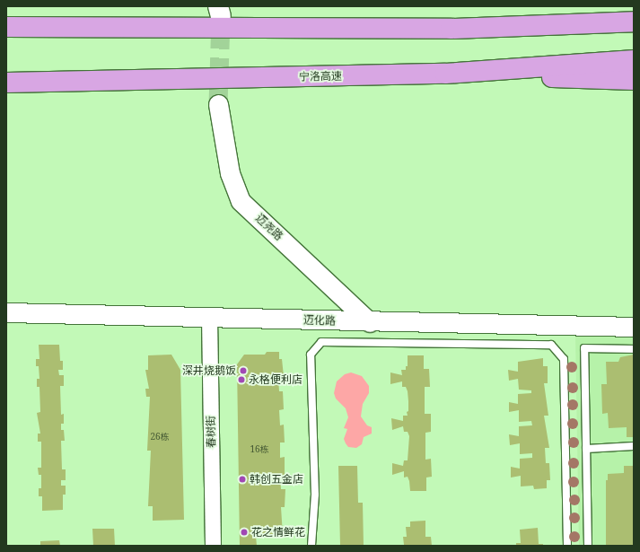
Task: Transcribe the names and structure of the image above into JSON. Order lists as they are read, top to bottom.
{
  "streets": {
    "highway": ["宁洛高速"],
    "street": ["迈尧路", "迈化路", "春树街"]
  },
  "crossings": [
    ["迈尧路", "迈化路"],
    ["迈化路", "春树街"]
  ],
  "places": [
    "深井烧鹅饭",
    "永格便利店",
    "韩创五金店",
    "花之情鲜花"
  ],
  "house_numbers": ["26栋", "16栋"]
}
